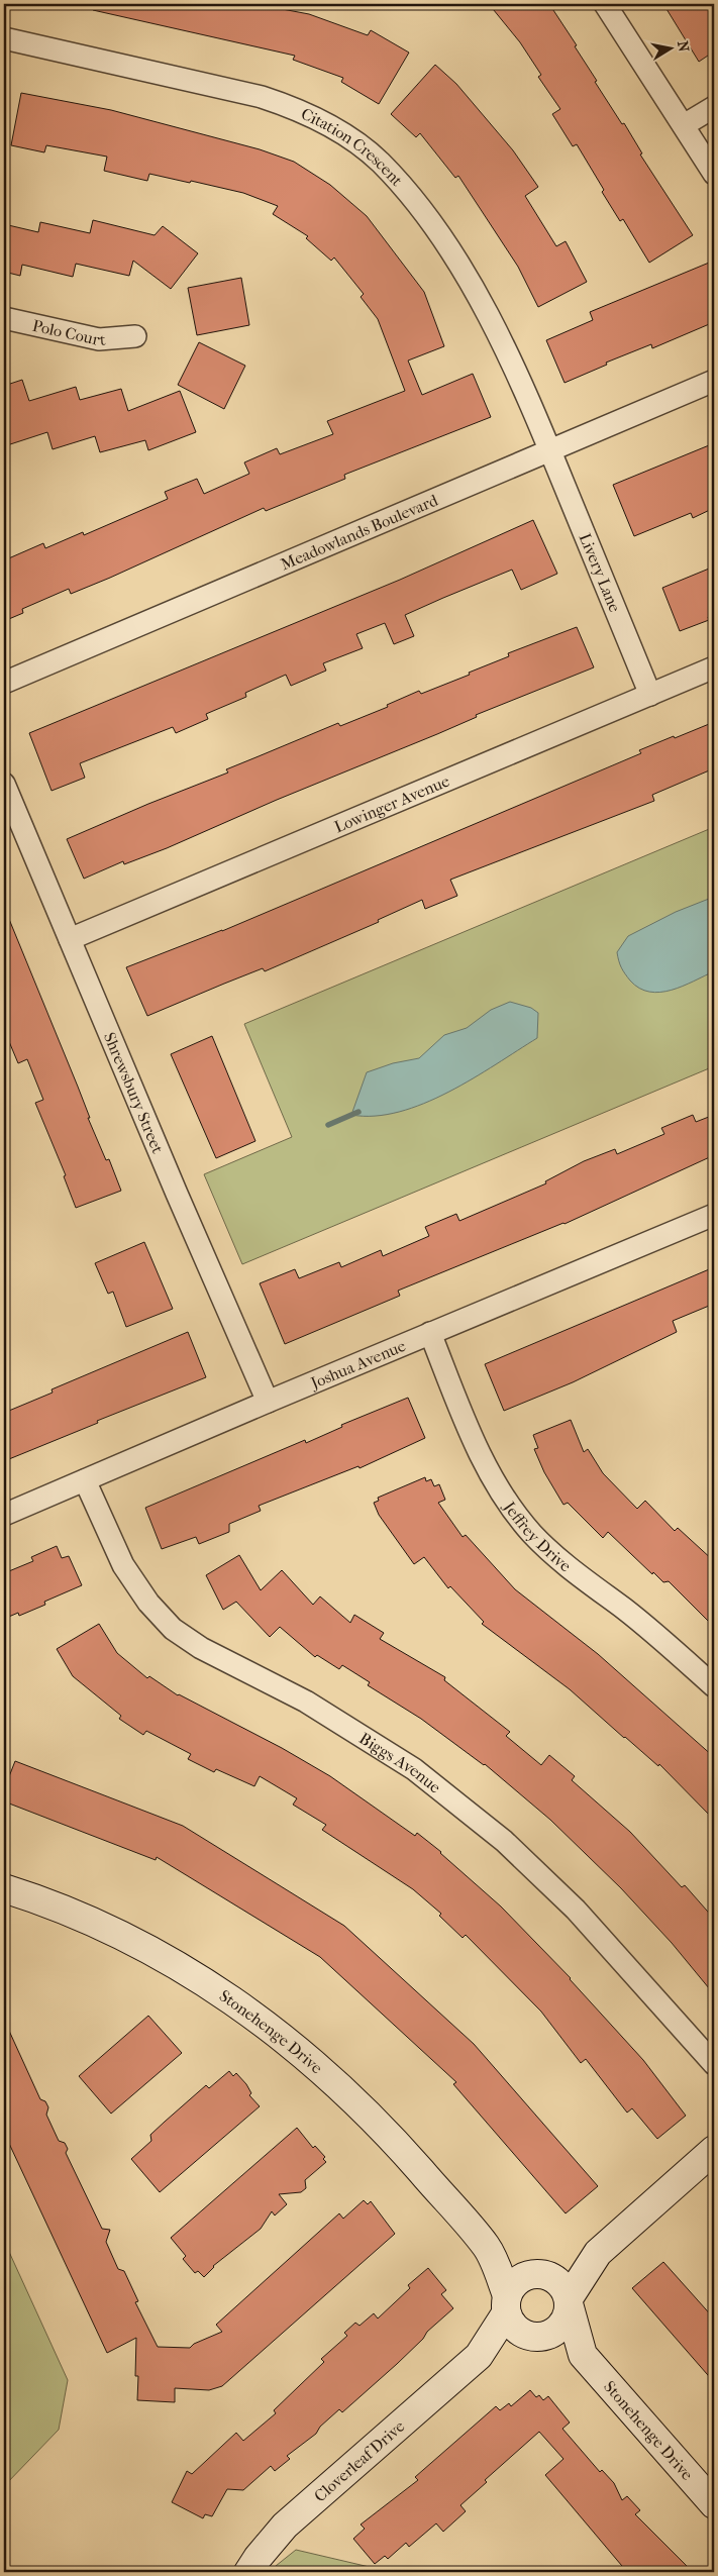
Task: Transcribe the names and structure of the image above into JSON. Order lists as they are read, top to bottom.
{
  "streets": {
    "street": [
      "Citation Crescent",
      "Polo Court",
      "Meadowlands Boulevard",
      "Livery Lane",
      "Lowinger Avenue",
      "Shrewsbury Street",
      "Joshua Avenue",
      "Jeffrey Drive",
      "Biggs Avenue",
      "Stonehenge Drive",
      "Cloverleaf Drive"
    ]
  },
  "crossings": [
    ["Citation Crescent", "Meadowlands Boulevard"],
    ["Citation Crescent", "Livery Lane"],
    ["Meadowlands Boulevard", "Livery Lane"],
    ["Livery Lane", "Lowinger Avenue"],
    ["Lowinger Avenue", "Shrewsbury Street"],
    ["Shrewsbury Street", "Joshua Avenue"],
    ["Joshua Avenue", "Jeffrey Drive"],
    ["Joshua Avenue", "Biggs Avenue"],
    ["Stonehenge Drive", "Cloverleaf Drive"]
  ],
  "north": "right"
}
